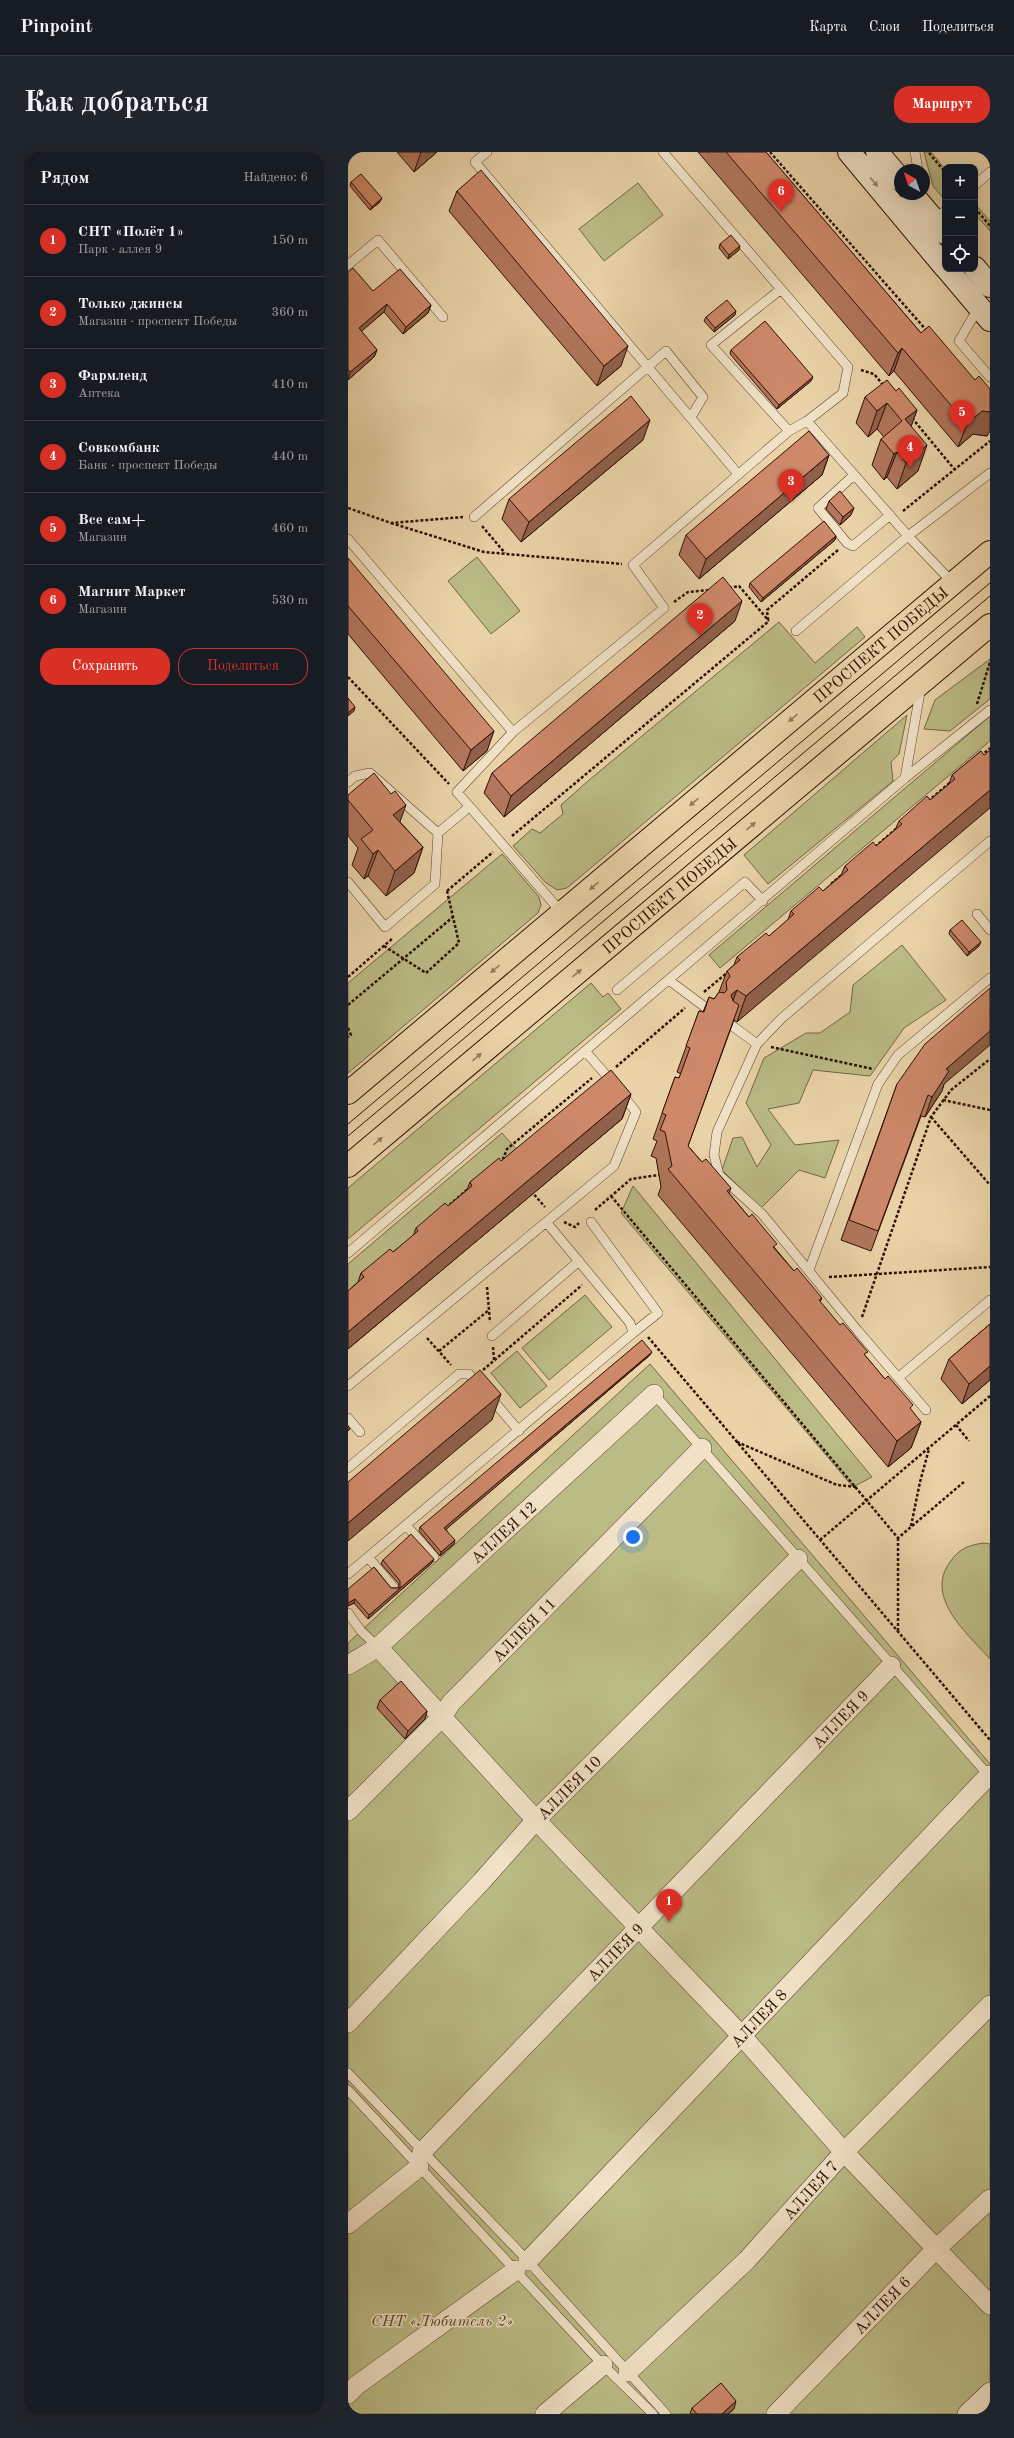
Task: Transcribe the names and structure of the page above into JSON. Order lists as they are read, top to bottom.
{
  "streets": {
    "main road": ["ПРОСПЕКТ ПОБЕДЫ"],
    "street": [
      "АЛЛЕЯ 12",
      "АЛЛЕЯ 11",
      "АЛЛЕЯ 9",
      "АЛЛЕЯ 10",
      "АЛЛЕЯ 8",
      "АЛЛЕЯ 7",
      "АЛЛЕЯ 6"
    ]
  },
  "parks": ["СНТ «Любитель 2»"],
  "north": "top left",
  "page": {
    "header": "Pinpoint",
    "nav": ["Карта", "Слои", "Поделиться"],
    "buttons": [
      "Маршрут",
      ["Сохранить", "Поделиться"]
    ],
    "title": "Как добраться",
    "heading": ["Рядом", "Найдено: 6"],
    "map_buttons": ["+", "−"],
    "pins": [
      "6",
      "5",
      "4",
      "3",
      "2",
      "1"
    ],
    "list": [
      {
        "mark": "1",
        "name": "СНТ «Полёт 1»",
        "note": "Парк · аллея 9",
        "value": "150 m"
      },
      {
        "mark": "2",
        "name": "Только джинсы",
        "note": "Магазин · проспект Победы",
        "value": "360 m"
      },
      {
        "mark": "3",
        "name": "Фармленд",
        "note": "Аптека",
        "value": "410 m"
      },
      {
        "mark": "4",
        "name": "Совкомбанк",
        "note": "Банк · проспект Победы",
        "value": "440 m"
      },
      {
        "mark": "5",
        "name": "Все сам+",
        "note": "Магазин",
        "value": "460 m"
      },
      {
        "mark": "6",
        "name": "Магнит Маркет",
        "note": "Магазин",
        "value": "530 m"
      }
    ]
  }
}
